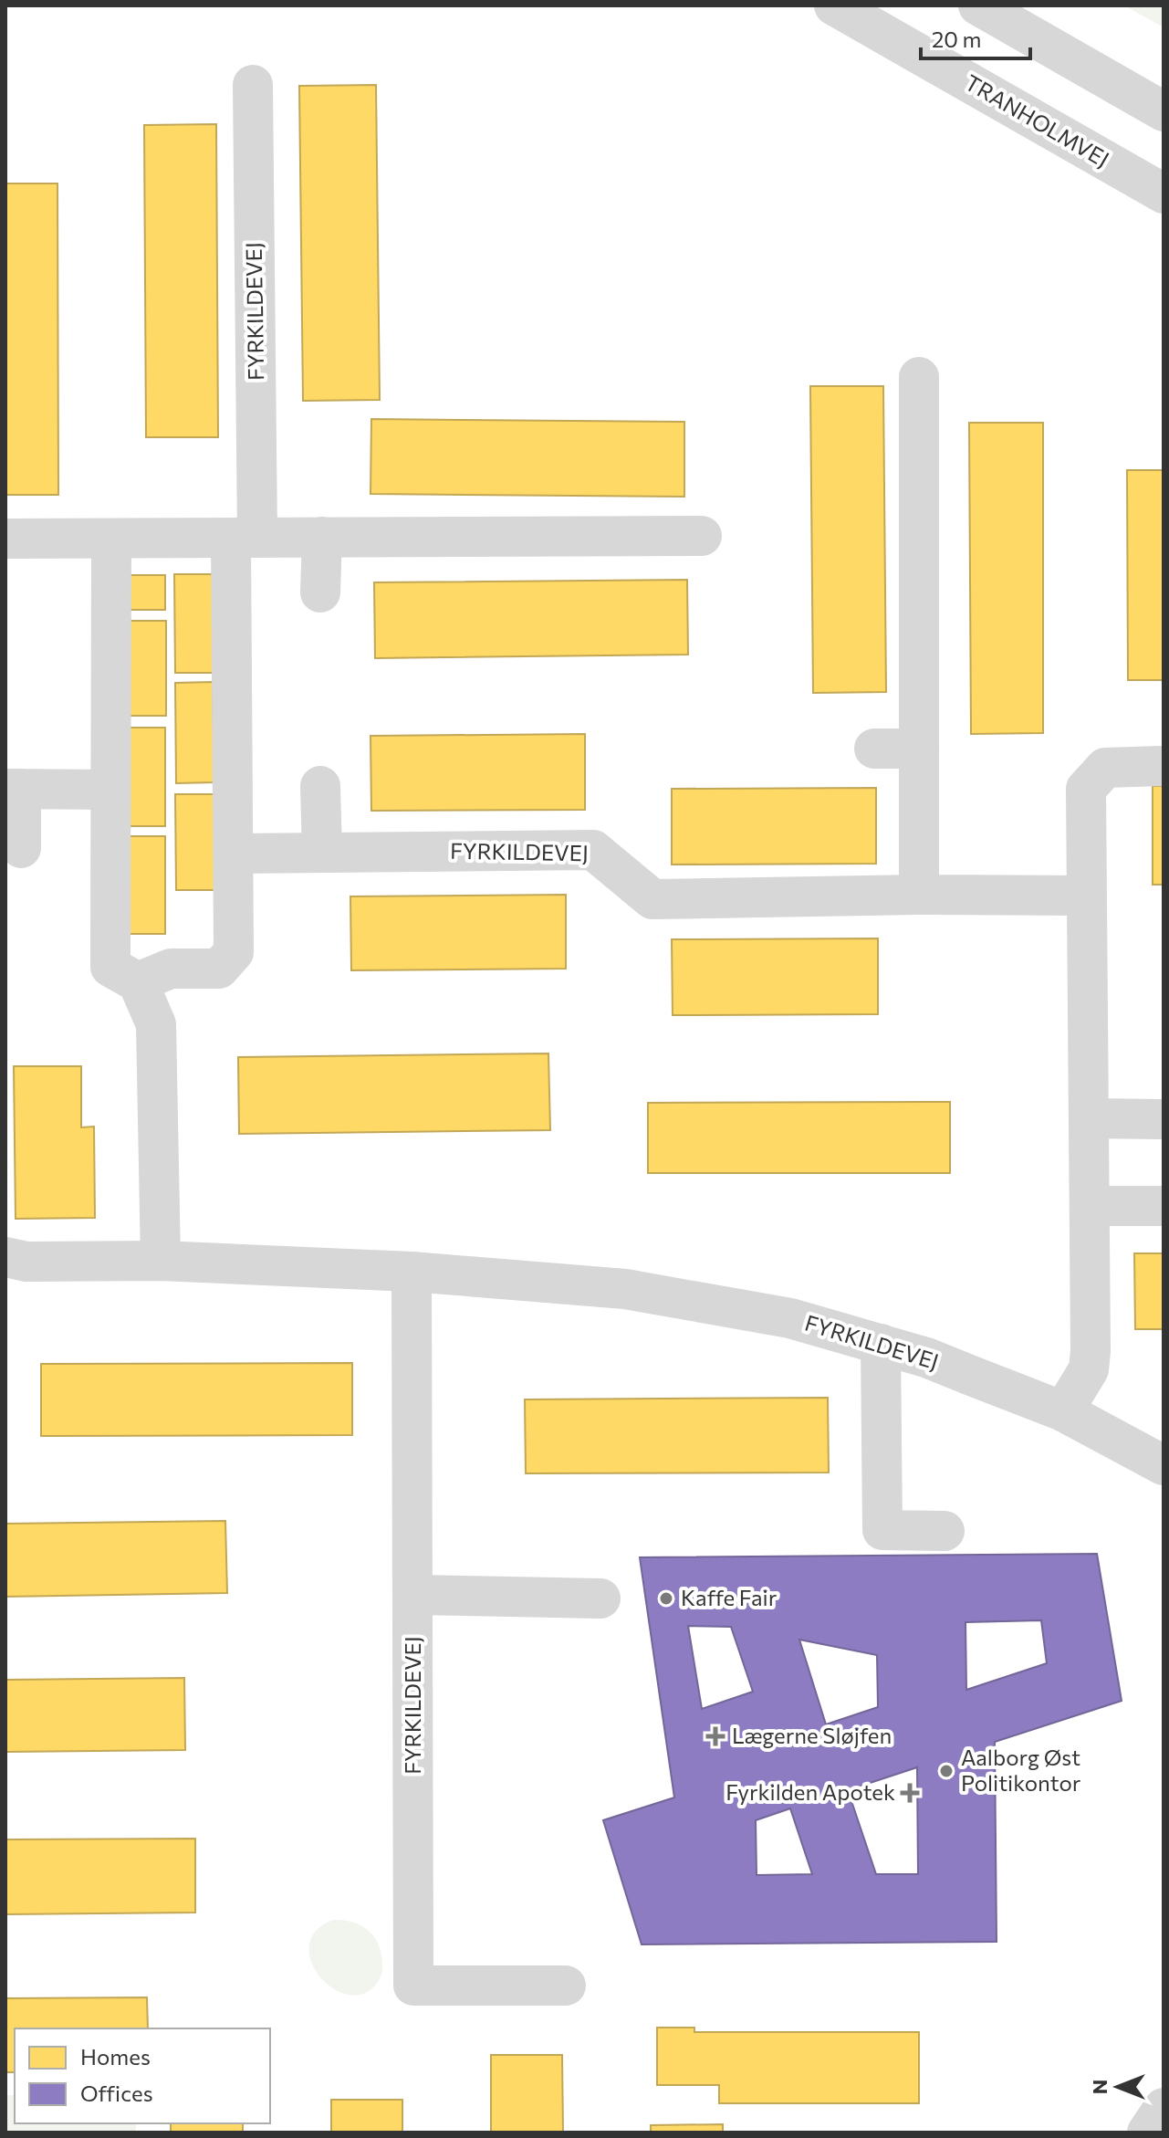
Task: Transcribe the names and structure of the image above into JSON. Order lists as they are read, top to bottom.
{
  "streets": {
    "street": ["TRANHOLMVEJ", "FYRKILDEVEJ"]
  },
  "places": {
    "other": ["Kaffe Fair", "Aalborg Øst Politikontor"],
    "health": ["Lægerne Sløjfen", "Fyrkilden Apotek"]
  },
  "legend": ["Homes", "Offices"],
  "scale_bar": "20 m",
  "north": "left"
}
